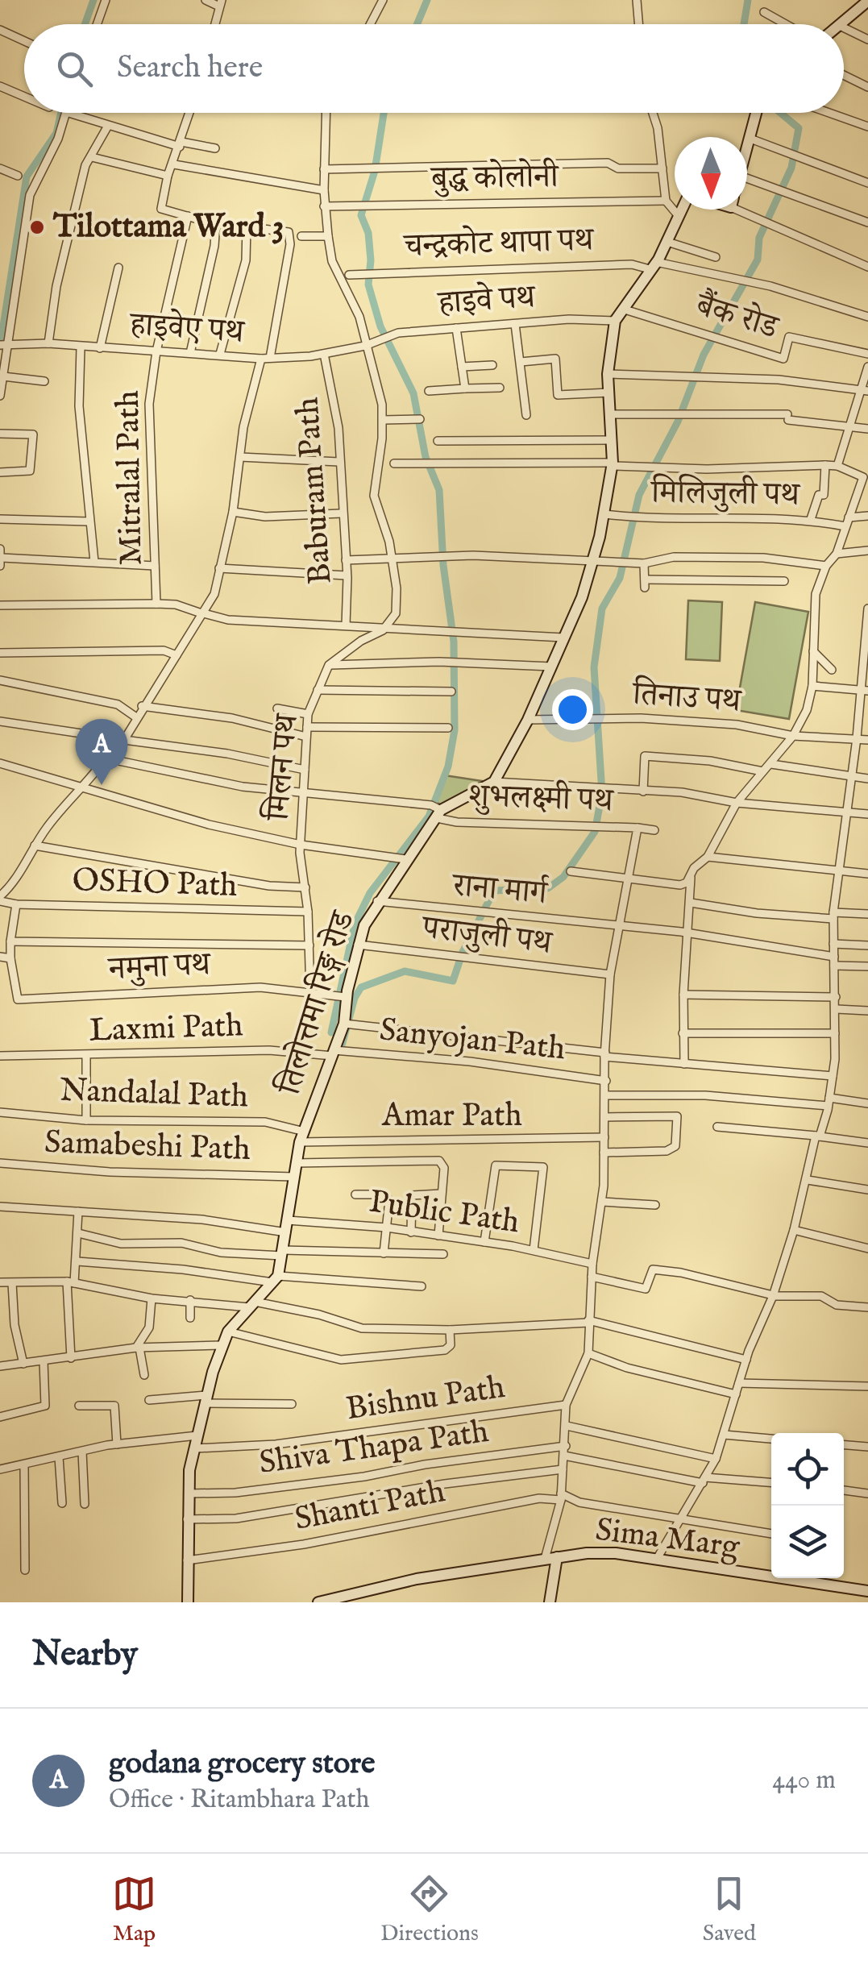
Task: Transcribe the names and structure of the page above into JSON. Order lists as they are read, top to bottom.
{
  "streets": {
    "street": [
      "बुद्ध कोलोनी",
      "चन्द्रकोट थापा पथ",
      "हाइवे पथ",
      "बैंक रोड",
      "हाइवेए पथ",
      "Mitralal Path",
      "Baburam Path",
      "मिलिजुली पथ",
      "तिनाउ पथ",
      "मिलन पथ",
      "शुभलक्ष्मी पथ",
      "OSHO Path",
      "राना मार्ग",
      "पराजुली पथ",
      "नमुना पथ",
      "तिलोत्तमा रिङ्ग रोड",
      "Laxmi Path",
      "Sanyojan Path",
      "Nandalal Path",
      "Amar Path",
      "Samabeshi Path",
      "Public Path",
      "Bishnu Path",
      "Shiva Thapa Path",
      "Shanti Path",
      "Sima Marg"
    ]
  },
  "crossings": [
    ["हाइवे पथ", "हाइवेए पथ"],
    ["हाइवेए पथ", "Mitralal Path"],
    ["हाइवेए पथ", "Baburam Path"],
    ["मिलन पथ", "शुभलक्ष्मी पथ"],
    ["मिलन पथ", "OSHO Path"],
    ["मिलन पथ", "नमुना पथ"],
    ["शुभलक्ष्मी पथ", "राना मार्ग"],
    ["शुभलक्ष्मी पथ", "पराजुली पथ"],
    ["शुभलक्ष्मी पथ", "तिलोत्तमा रिङ्ग रोड"],
    ["शुभलक्ष्मी पथ", "Sanyojan Path"],
    ["शुभलक्ष्मी पथ", "Amar Path"],
    ["शुभलक्ष्मी पथ", "Public Path"],
    ["राना मार्ग", "तिलोत्तमा रिङ्ग रोड"],
    ["पराजुली पथ", "तिलोत्तमा रिङ्ग रोड"],
    ["नमुना पथ", "तिलोत्तमा रिङ्ग रोड"],
    ["तिलोत्तमा रिङ्ग रोड", "Laxmi Path"],
    ["तिलोत्तमा रिङ्ग रोड", "Sanyojan Path"],
    ["तिलोत्तमा रिङ्ग रोड", "Nandalal Path"],
    ["तिलोत्तमा रिङ्ग रोड", "Amar Path"],
    ["तिलोत्तमा रिङ्ग रोड", "Samabeshi Path"],
    ["तिलोत्तमा रिङ्ग रोड", "Public Path"],
    ["Laxmi Path", "Sanyojan Path"],
    ["Nandalal Path", "Amar Path"]
  ],
  "places": ["Tilottama Ward 3"],
  "north": "bottom",
  "page": {
    "search": "Search here",
    "pins": "A",
    "heading": "Nearby",
    "list": [
      {
        "mark": "A",
        "name": "godana grocery store",
        "note": "Office · Ritambhara Path",
        "value": "440 m"
      }
    ],
    "nav": ["Map", "Directions", "Saved"]
  }
}
